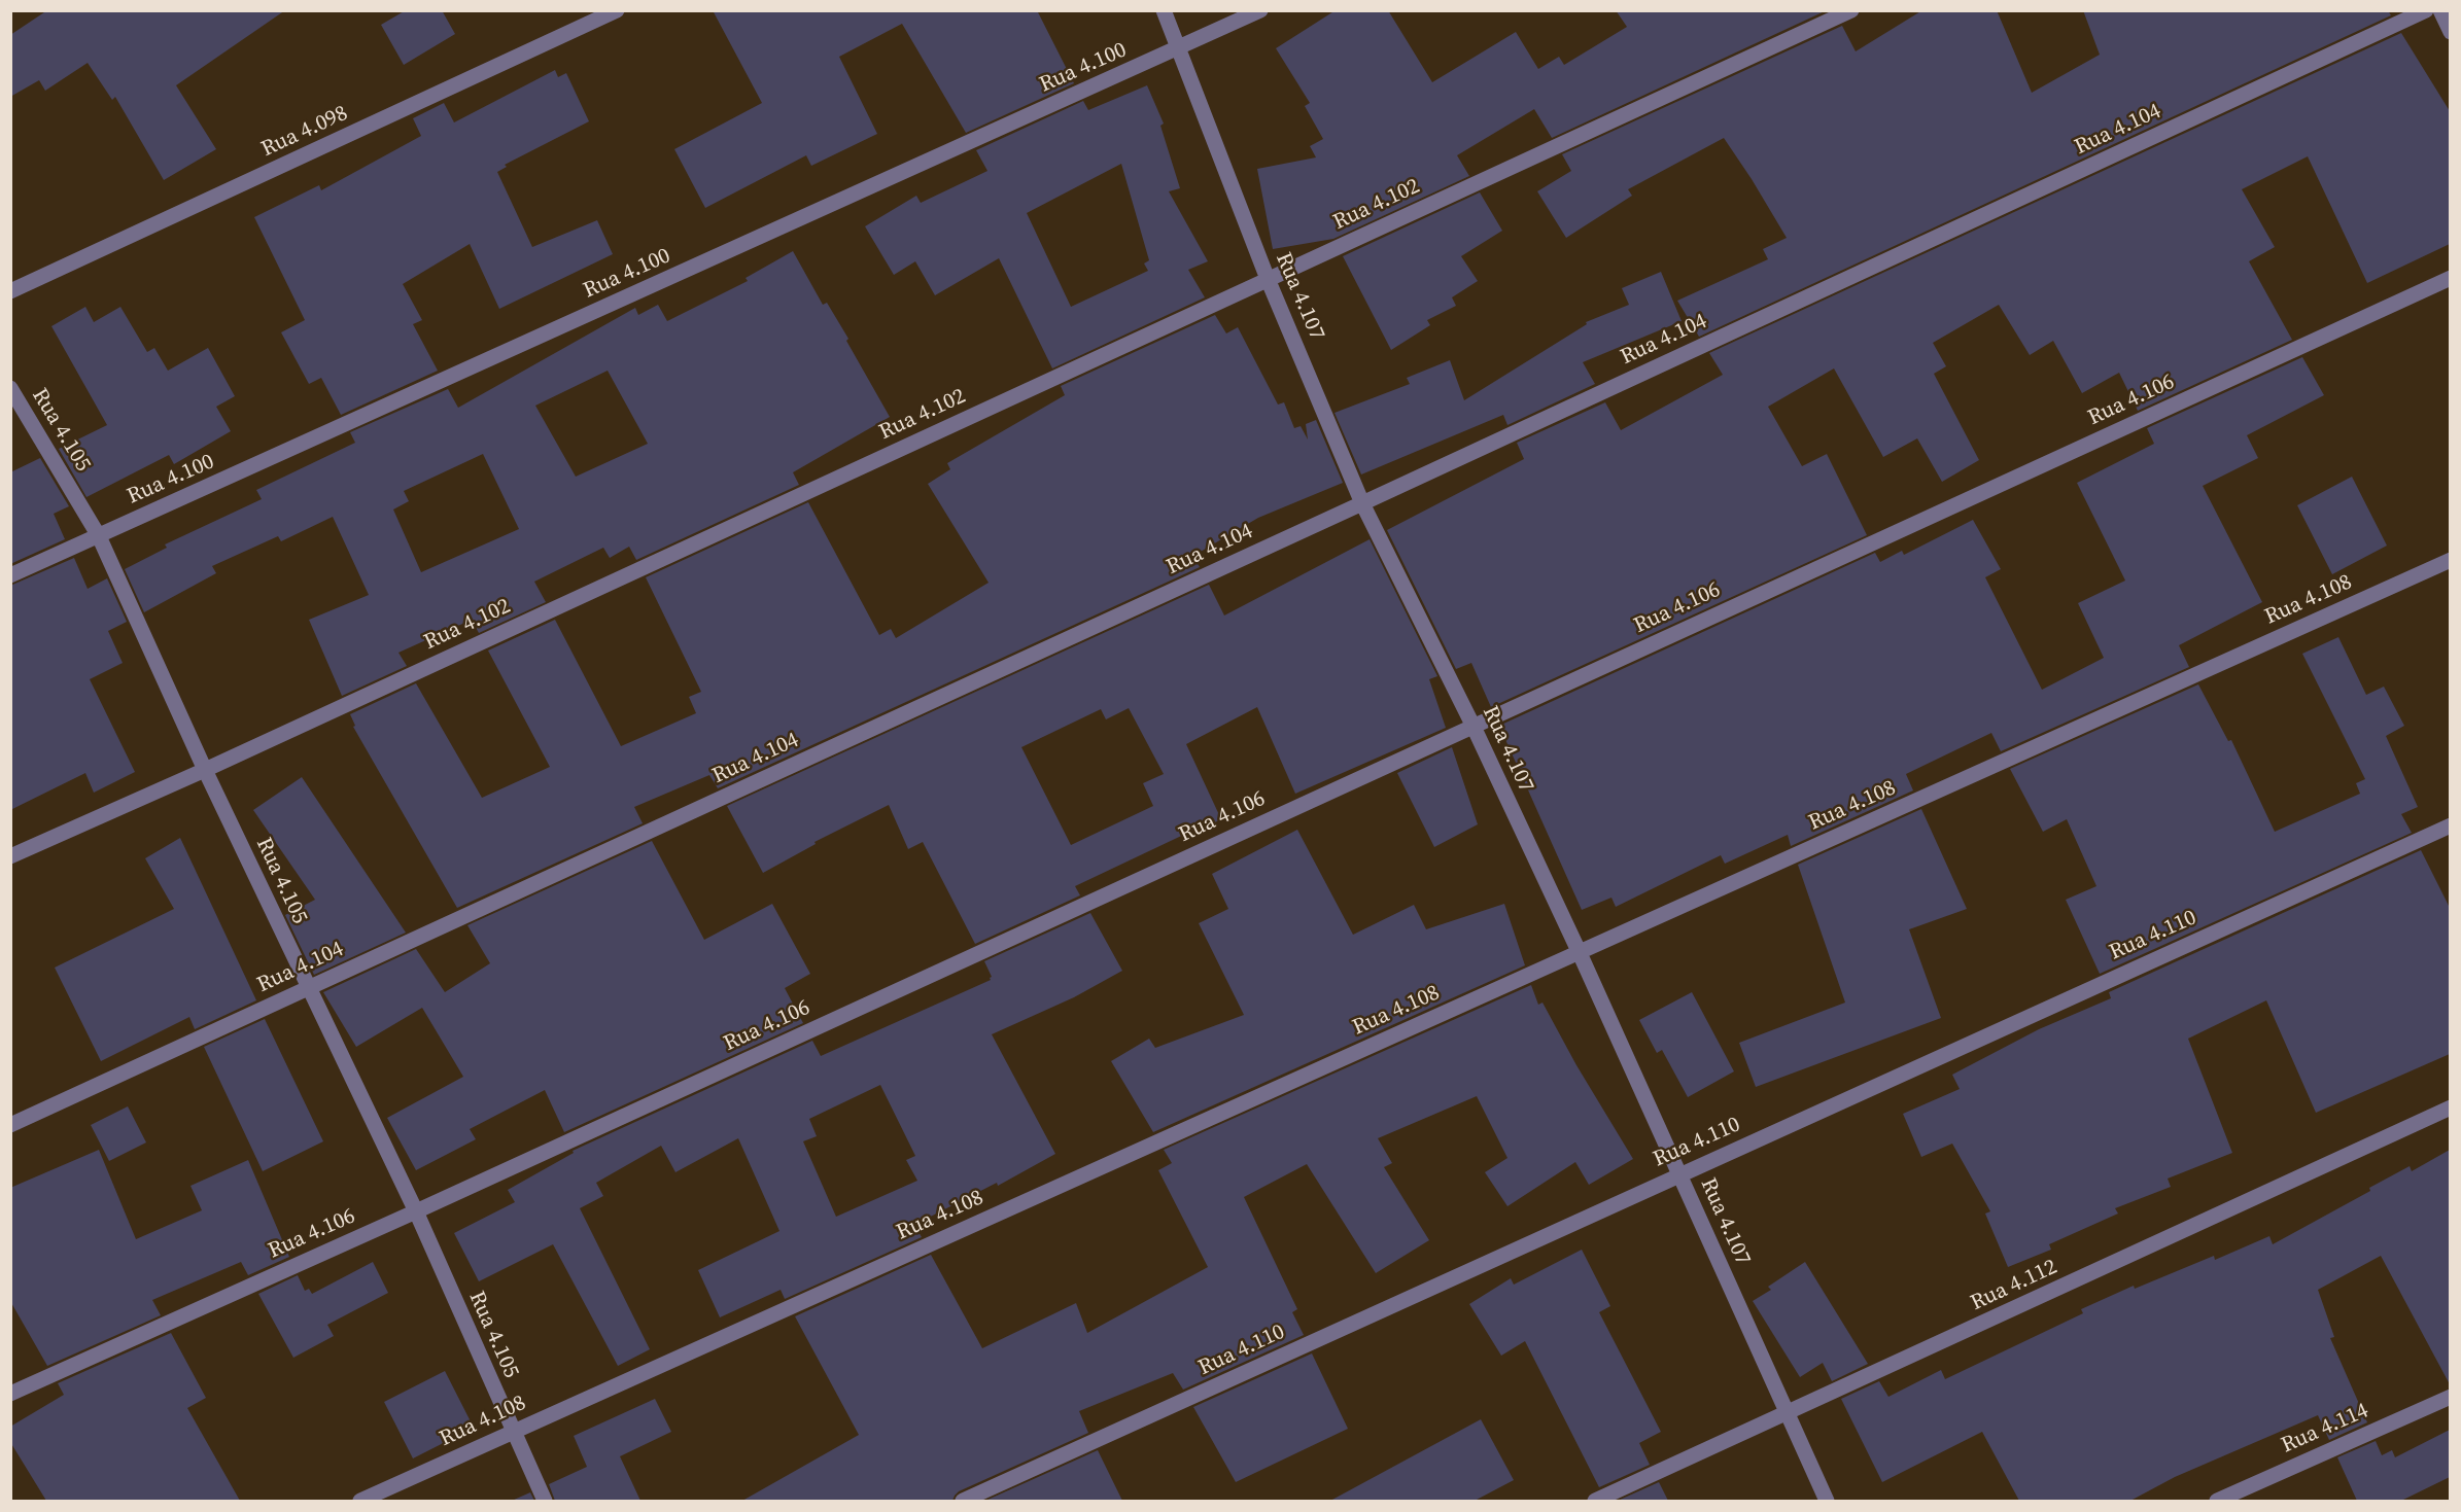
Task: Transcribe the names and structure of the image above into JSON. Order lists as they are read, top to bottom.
{
  "streets": {
    "street": [
      "Rua 4.100",
      "Rua 4.104",
      "Rua 4.098",
      "Rua 4.102",
      "Rua 4.107",
      "Rua 4.106",
      "Rua 4.105",
      "Rua 4.108",
      "Rua 4.110",
      "Rua 4.112",
      "Rua 4.114"
    ]
  },
  "crossings": [
    ["Rua 4.100", "Rua 4.107"],
    ["Rua 4.100", "Rua 4.105"],
    ["Rua 4.104", "Rua 4.107"],
    ["Rua 4.104", "Rua 4.105"],
    ["Rua 4.102", "Rua 4.107"],
    ["Rua 4.102", "Rua 4.105"],
    ["Rua 4.107", "Rua 4.106"],
    ["Rua 4.107", "Rua 4.108"],
    ["Rua 4.107", "Rua 4.110"],
    ["Rua 4.107", "Rua 4.112"],
    ["Rua 4.106", "Rua 4.105"],
    ["Rua 4.105", "Rua 4.108"]
  ]
}
